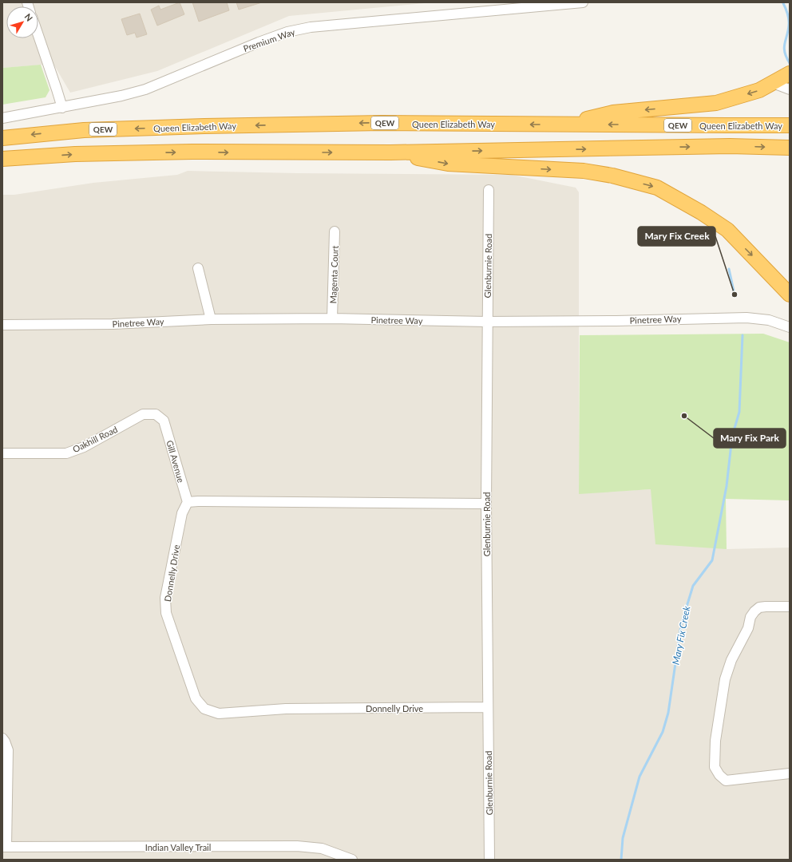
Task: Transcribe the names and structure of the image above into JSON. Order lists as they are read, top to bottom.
{
  "streets": {
    "highway": ["QEW", "Queen Elizabeth Way"],
    "street": [
      "Premium Way",
      "Glenburnie Road",
      "Magenta Court",
      "Pinetree Way",
      "Oakhill Road",
      "Gill Avenue",
      "Donnelly Drive",
      "Indian Valley Trail"
    ]
  },
  "crossings": [
    ["Glenburnie Road", "Pinetree Way"],
    ["Glenburnie Road", "Donnelly Drive"],
    ["Magenta Court", "Pinetree Way"],
    ["Oakhill Road", "Gill Avenue"],
    ["Gill Avenue", "Donnelly Drive"]
  ],
  "water": ["Mary Fix Creek"],
  "places": ["Mary Fix Creek", "Mary Fix Park"],
  "north": "top right"
}
